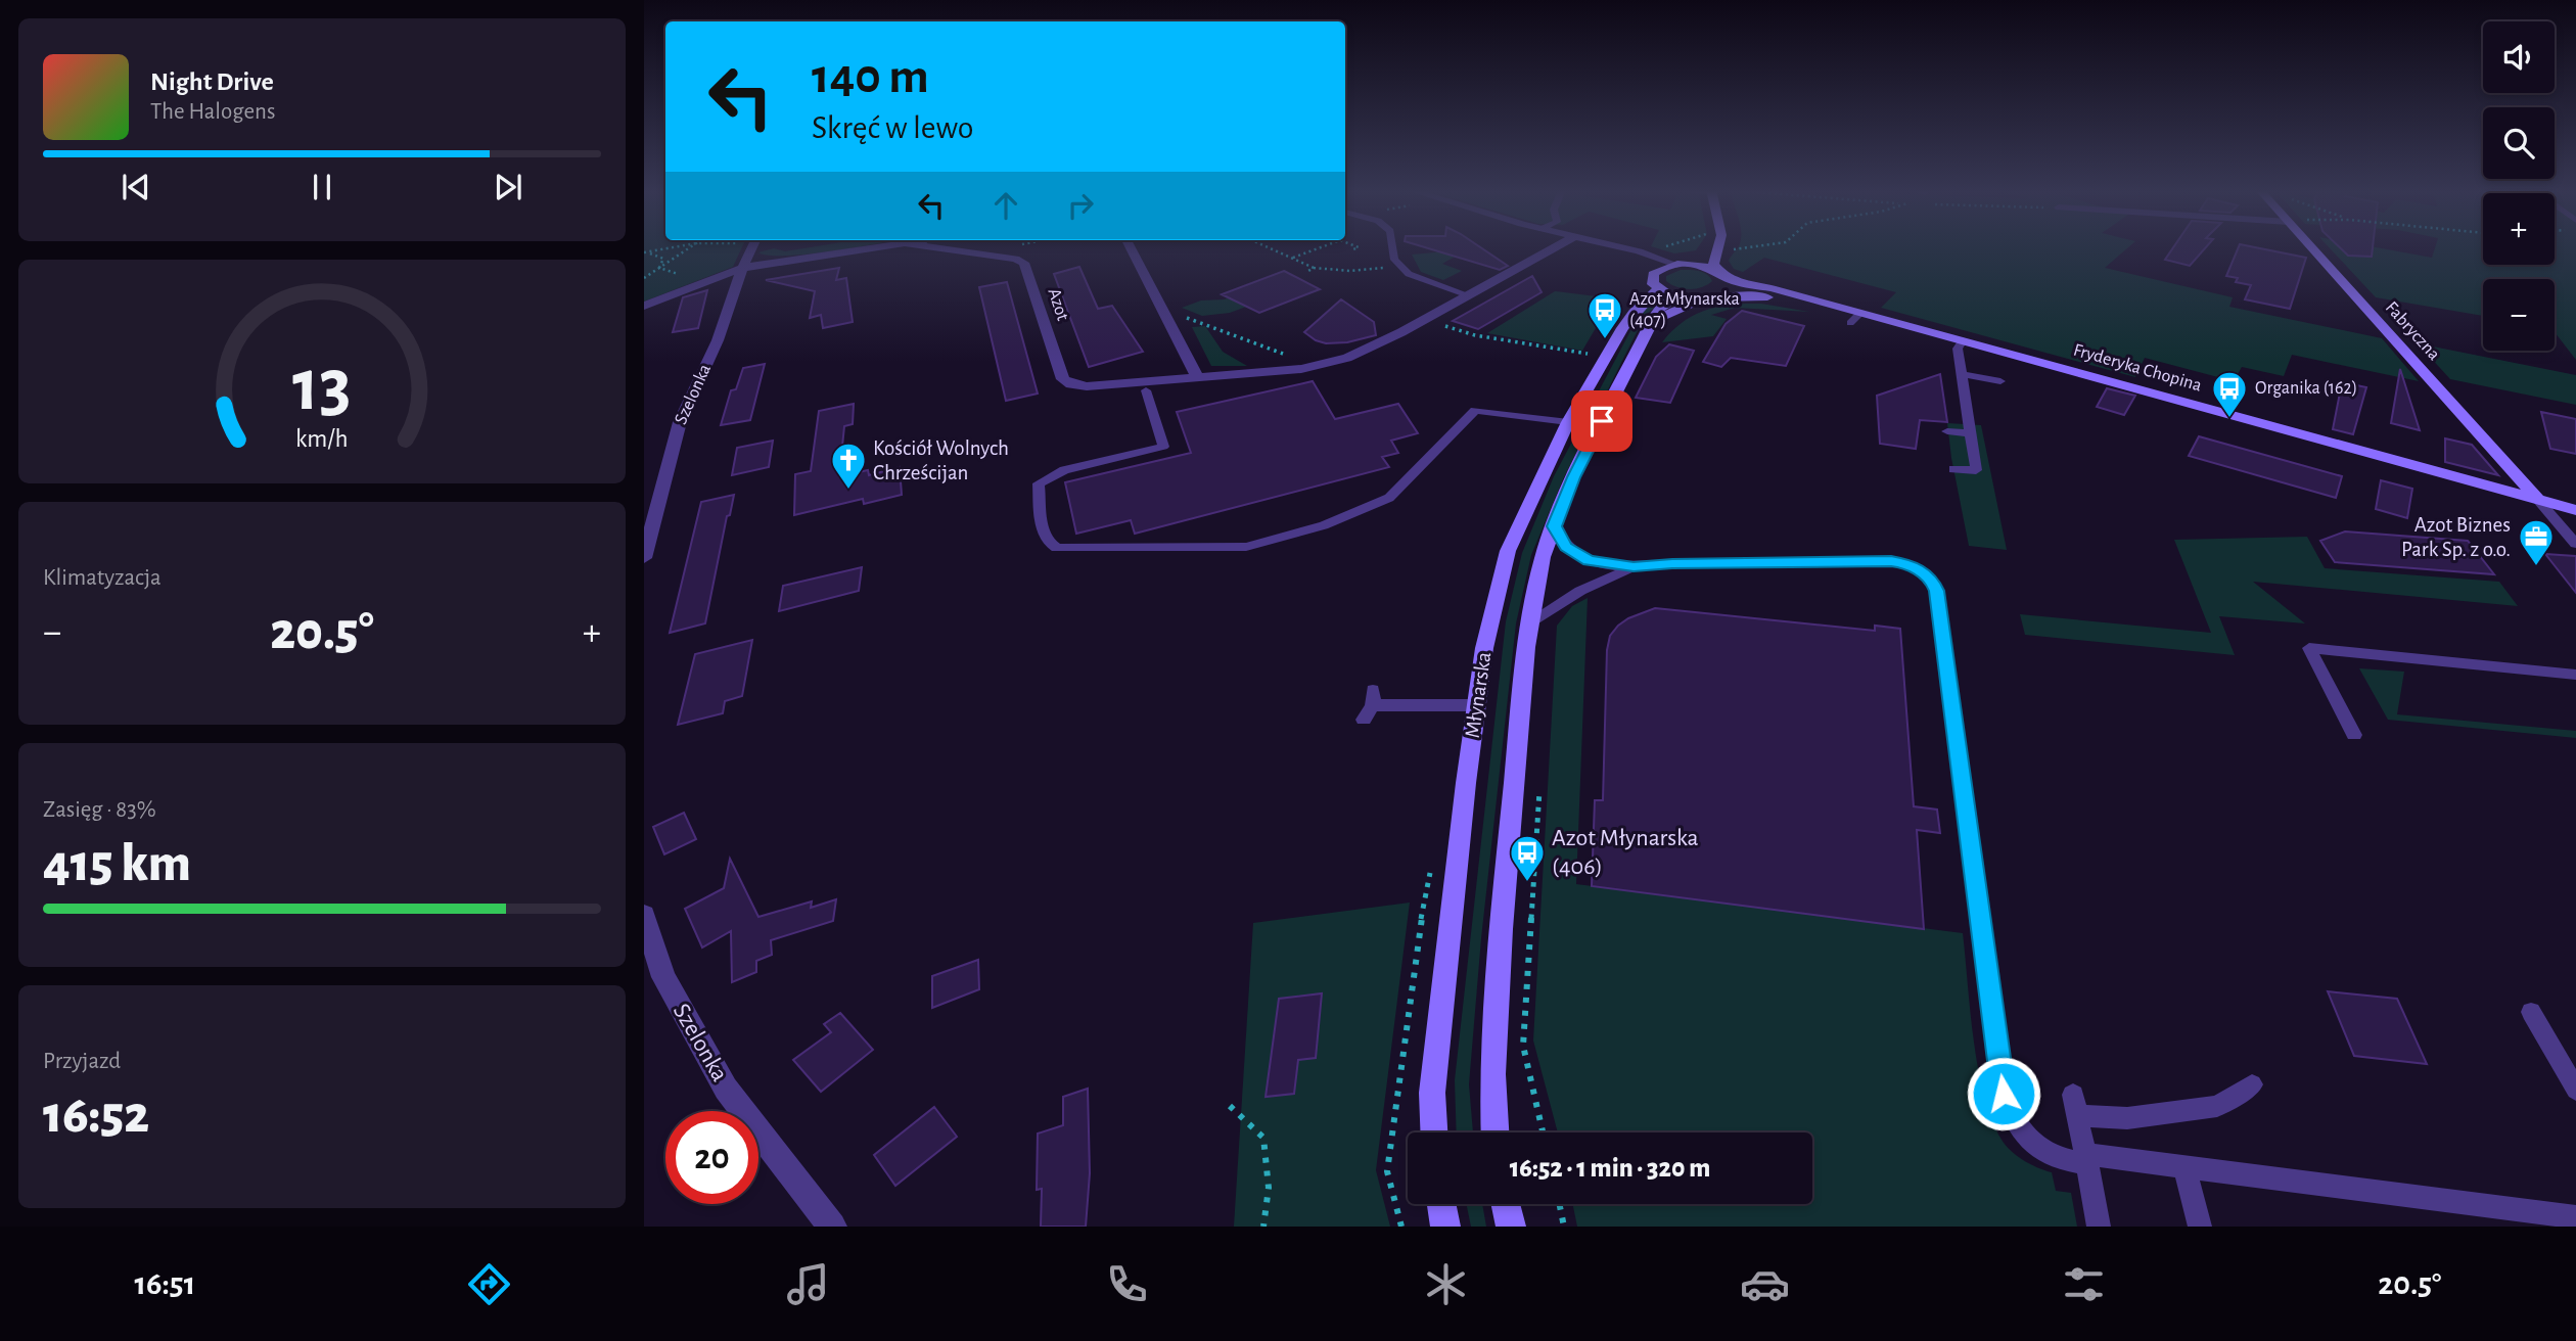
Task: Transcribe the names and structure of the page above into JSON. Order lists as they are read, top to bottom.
{
  "streets": {
    "main road": ["Fabryczna", "Fryderyka Chopina", "Młynarska"],
    "street": ["Azot", "Szelonka"]
  },
  "crossings": [
    ["Azot", "Szelonka"],
    ["Fabryczna", "Fryderyka Chopina"],
    ["Fryderyka Chopina", "Młynarska"]
  ],
  "places": {
    "bus stop": ["Azot Młynarska (407)", "Organika (162)", "Azot Młynarska (406)"],
    "church": ["Kościół Wolnych Chrześcijan"],
    "office": ["Azot Biznes Park Sp. z o.o."]
  },
  "page": {
    "map_buttons": ["+", "−"],
    "turn": ["140 m", "Skręć w lewo"],
    "song": ["Night Drive", "The Halogens"],
    "tile": [
      "Klimatyzacja",
      ["Zasięg · 83%", "415 km"],
      ["Przyjazd", "16:52"]
    ],
    "heat": ["−", "20.5°", "+"],
    "limit": "20",
    "trip": "16:52 · 1 min · 320 m",
    "tabs": ["16:51", "20.5°"],
    "gauge": ["13", "km/h"]
  }
}
